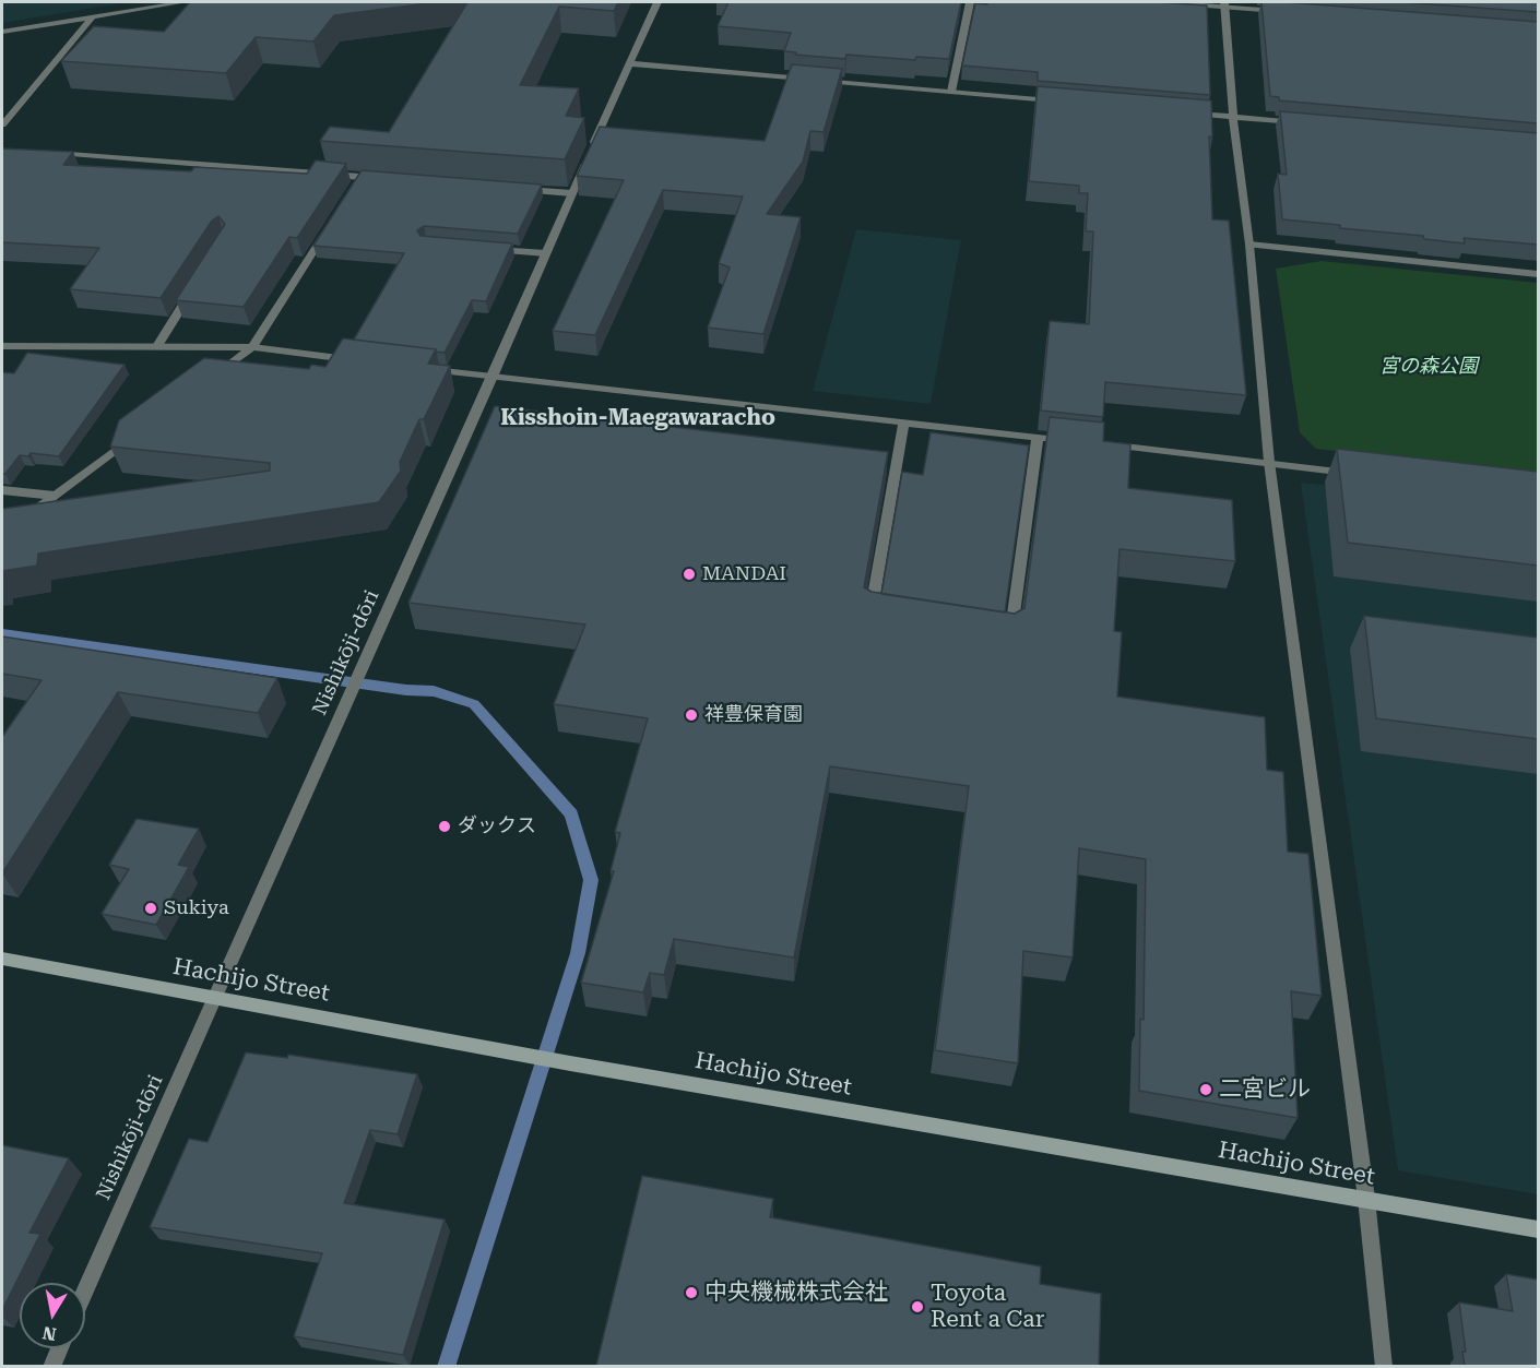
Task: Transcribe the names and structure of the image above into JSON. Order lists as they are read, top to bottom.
{
  "streets": {
    "main road": ["Hachijo Street"],
    "street": ["Nishikōji-dōri"]
  },
  "crossings": [
    ["Nishikōji-dōri", "Hachijo Street"]
  ],
  "districts": ["Kisshoin-Maegawaracho"],
  "parks": ["宮の森公園"],
  "places": [
    "MANDAI",
    "祥豊保育園",
    "ダックス",
    "Sukiya",
    "二宮ビル",
    "中央機械株式会社",
    "Toyota Rent a Car"
  ],
  "north": "bottom"
}
